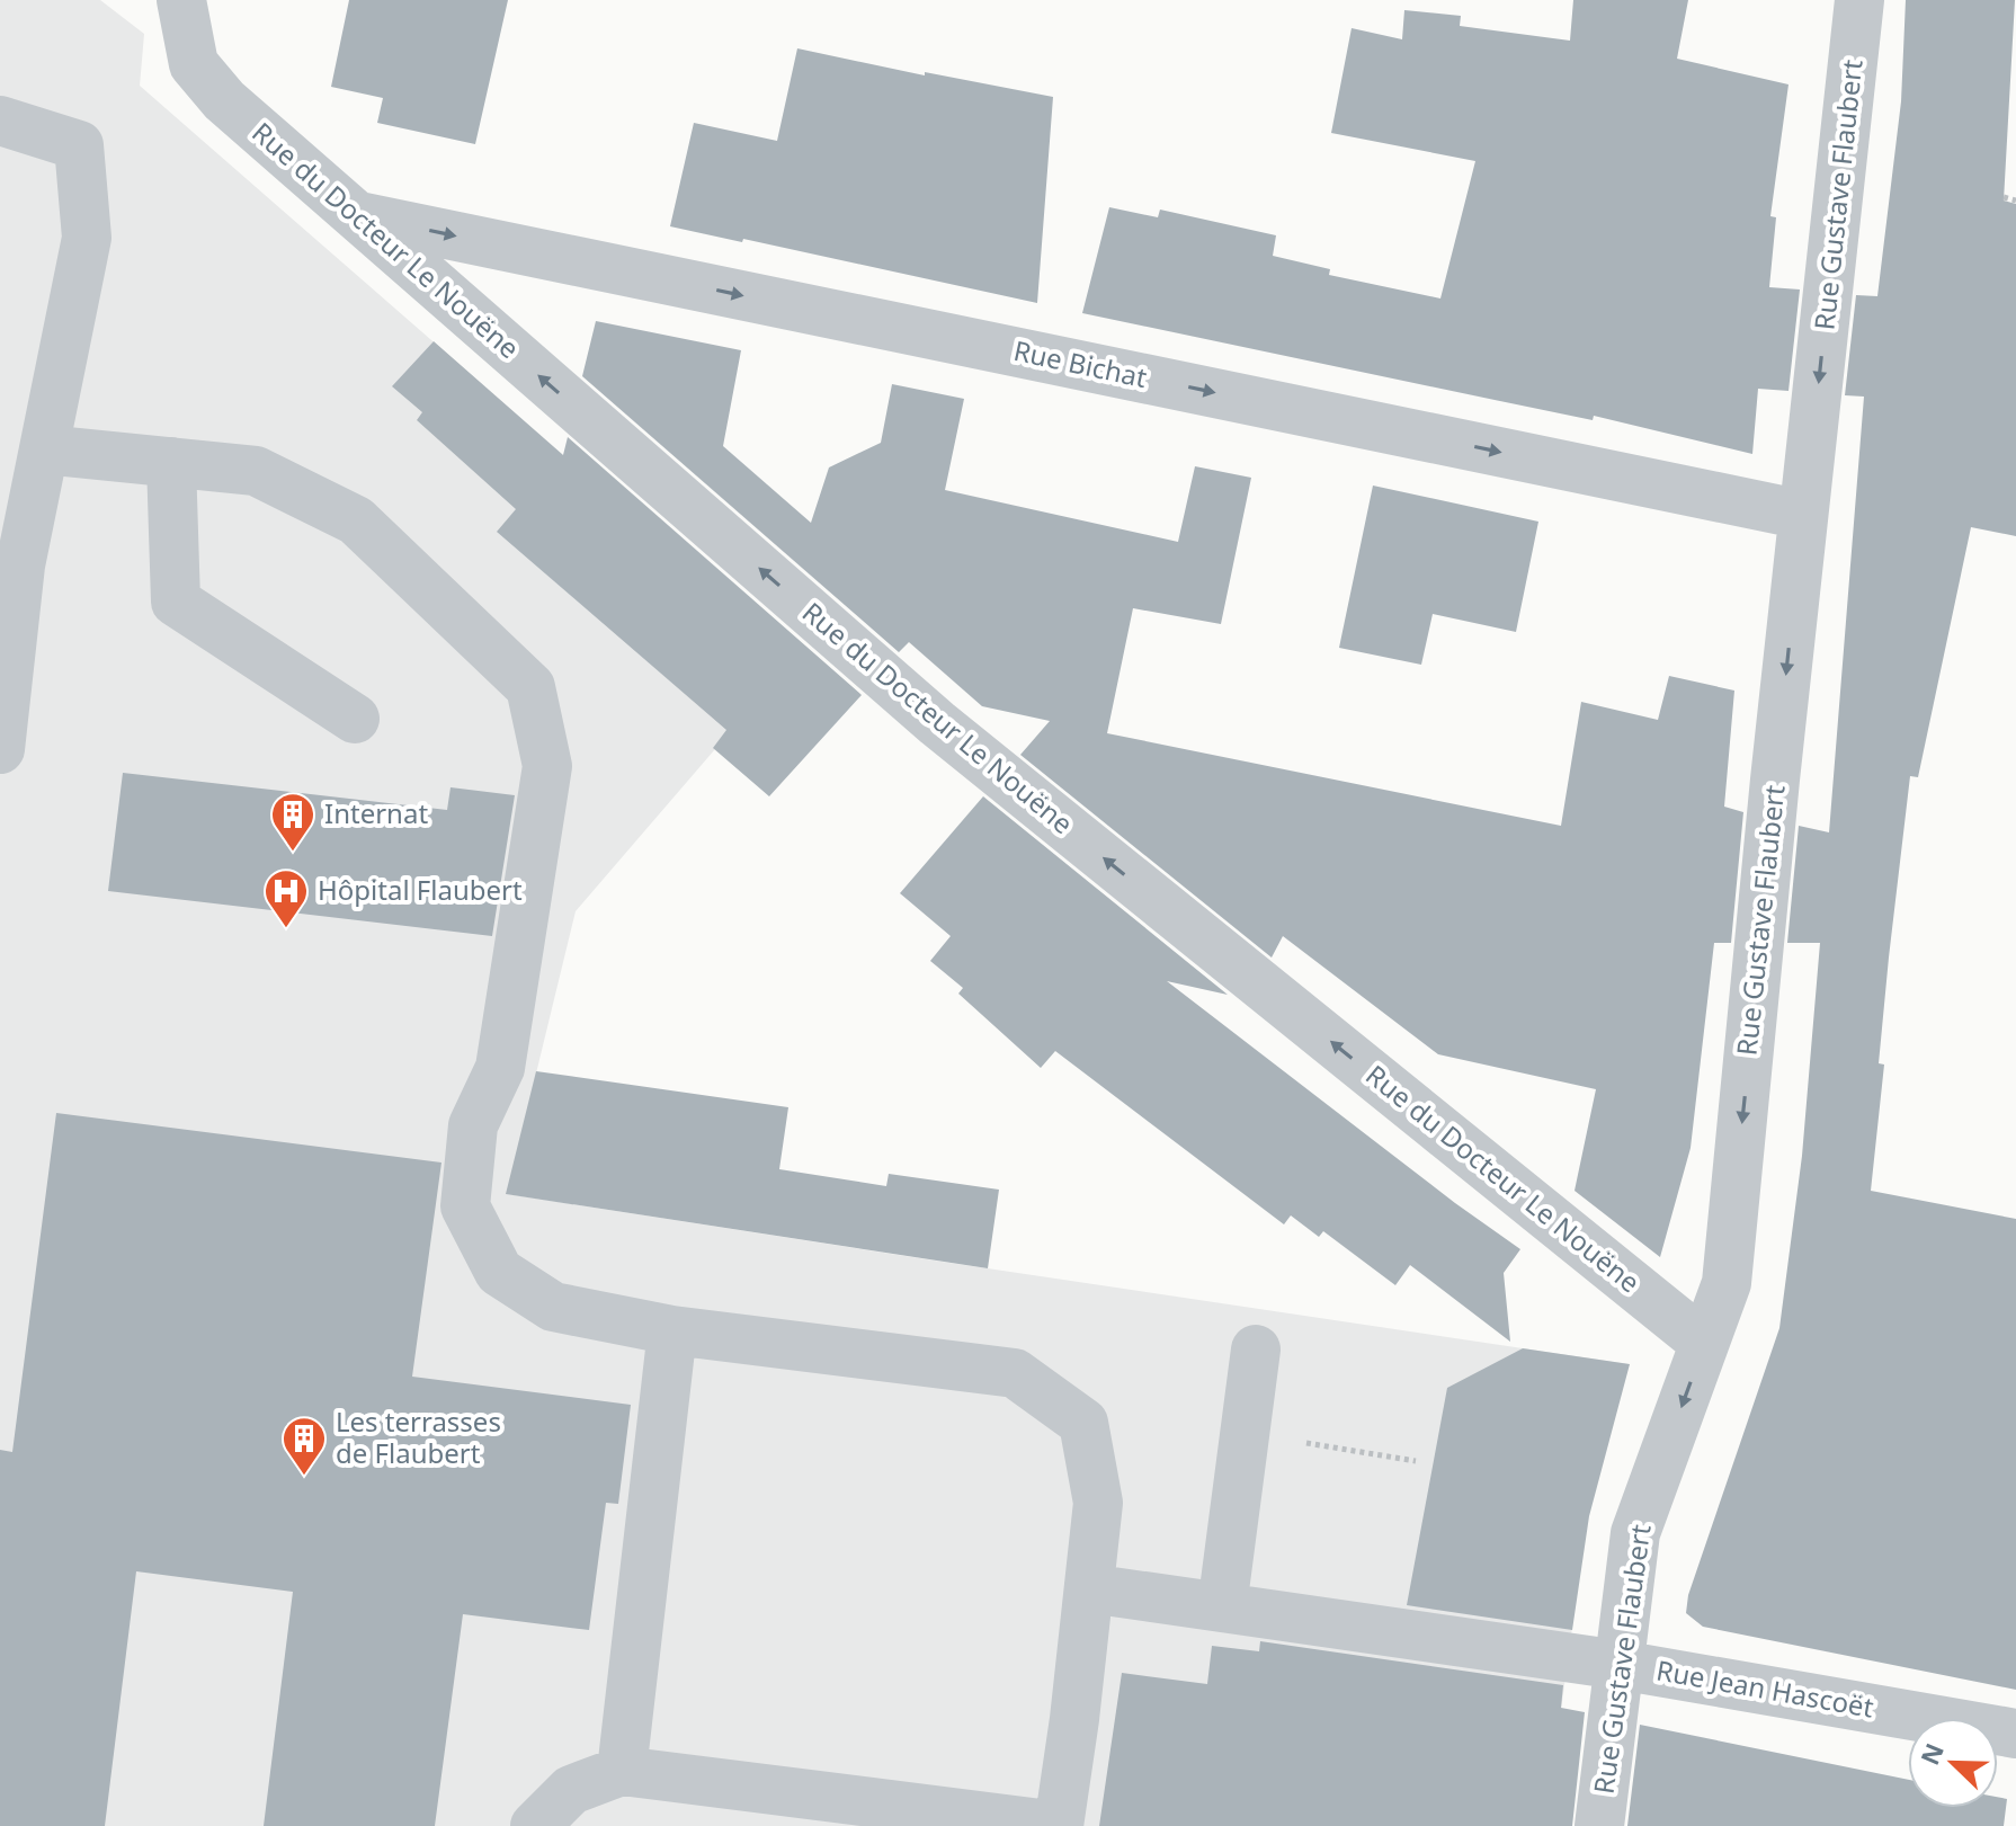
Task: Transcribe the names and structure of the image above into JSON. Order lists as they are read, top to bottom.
{
  "streets": {
    "street": [
      "Rue Gustave Flaubert",
      "Rue du Docteur Le Nouëne",
      "Rue Bichat",
      "Rue Jean Hascoët"
    ]
  },
  "crossings": [
    ["Rue Gustave Flaubert", "Rue du Docteur Le Nouëne"],
    ["Rue Gustave Flaubert", "Rue Bichat"],
    ["Rue Gustave Flaubert", "Rue Jean Hascoët"],
    ["Rue du Docteur Le Nouëne", "Rue Bichat"]
  ],
  "one_way": ["Rue Gustave Flaubert", "Rue du Docteur Le Nouëne", "Rue Bichat"],
  "places": {
    "building": ["Internat", "Les terrasses de Flaubert"],
    "hospital": ["Hôpital Flaubert"]
  },
  "north": "top left"
}
